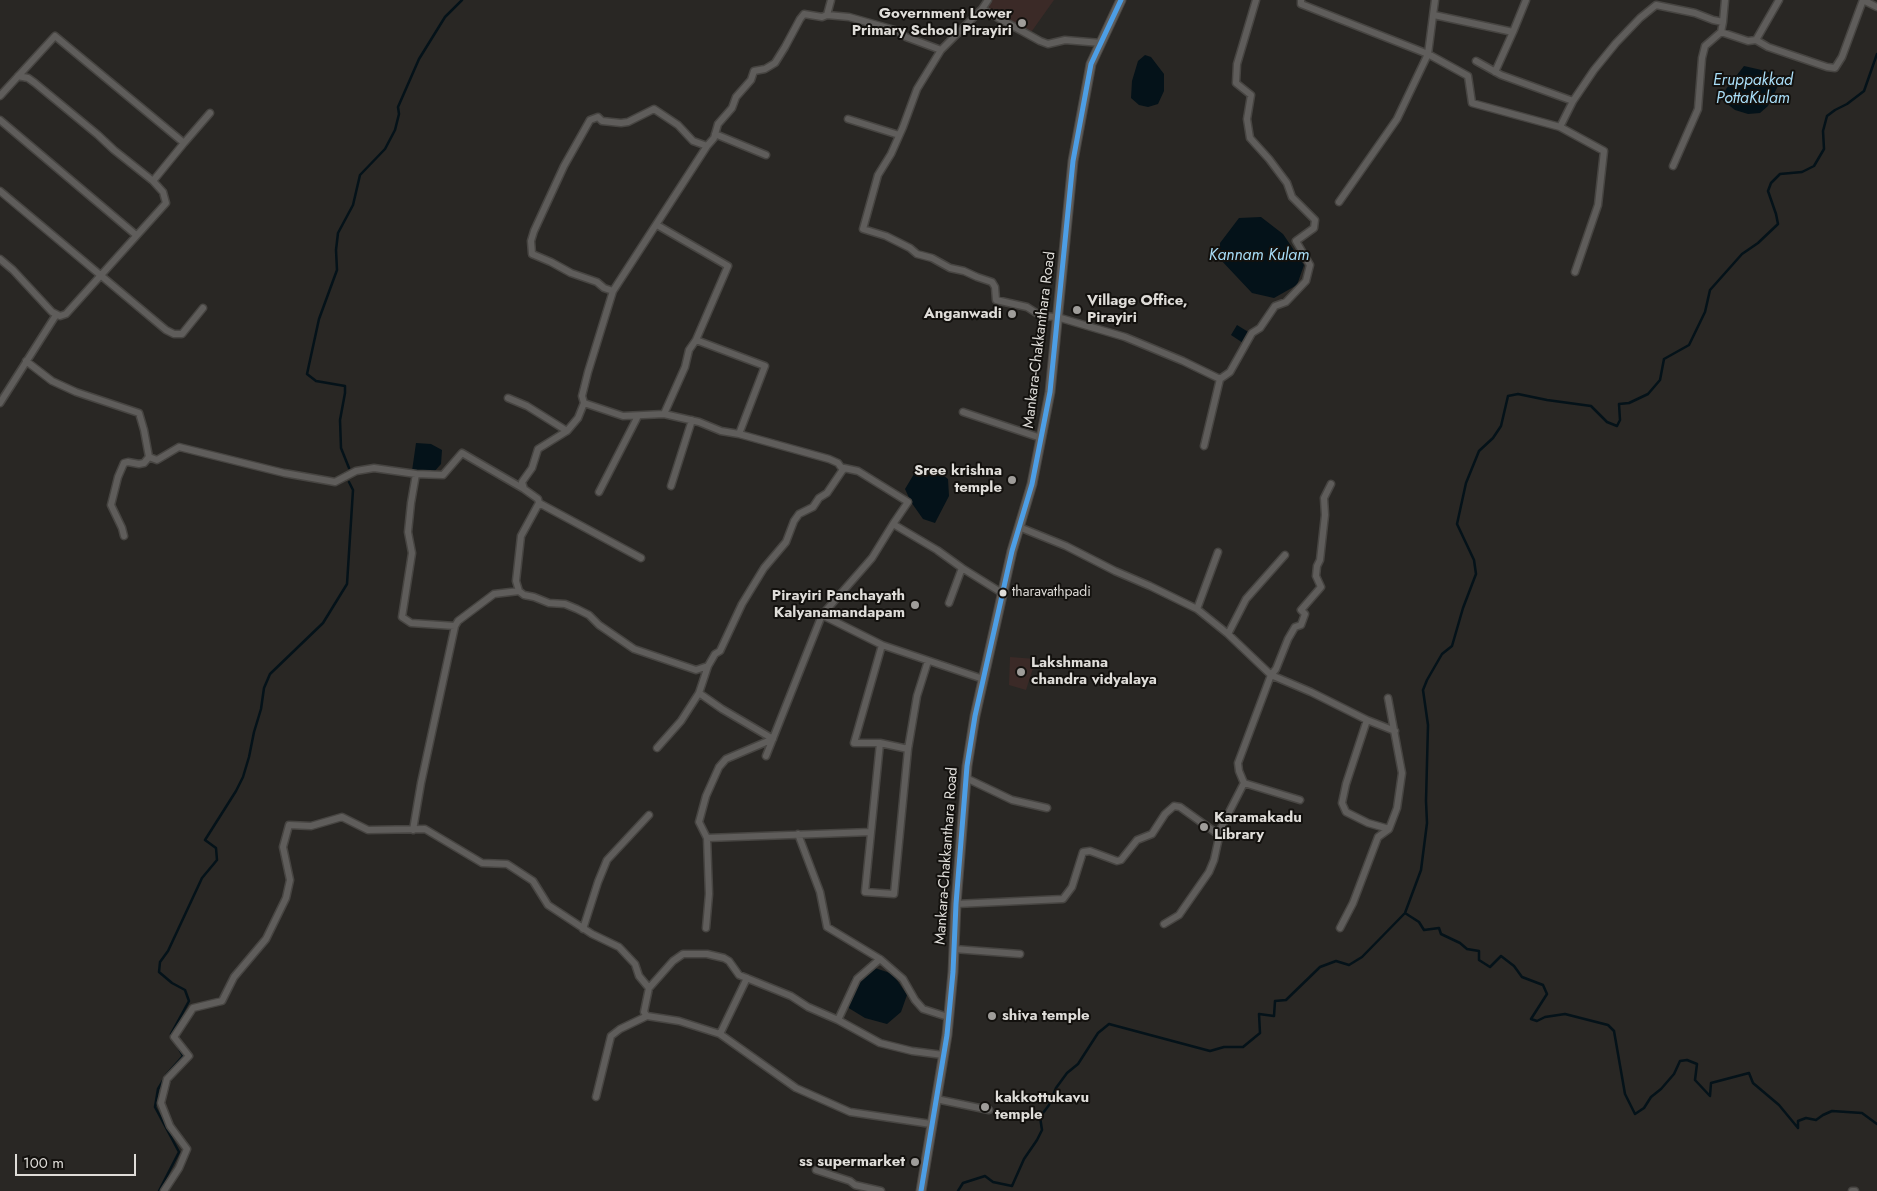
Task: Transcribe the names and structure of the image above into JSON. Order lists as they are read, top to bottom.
{
  "streets": {
    "main road": ["Mankara-Chakkanthara Road"]
  },
  "water": ["Eruppakkad PottaKulam", "Kannam Kulam"],
  "places": [
    "Government Lower Primary School Pirayiri",
    "Village Office, Pirayiri",
    "Anganwadi",
    "Sree krishna temple",
    "tharavathpadi",
    "Pirayiri Panchayath Kalyanamandapam",
    "Lakshmana chandra vidyalaya",
    "Karamakadu Library",
    "shiva temple",
    "kakkottukavu temple",
    "ss supermarket"
  ],
  "scale_bar": "100 m"
}
